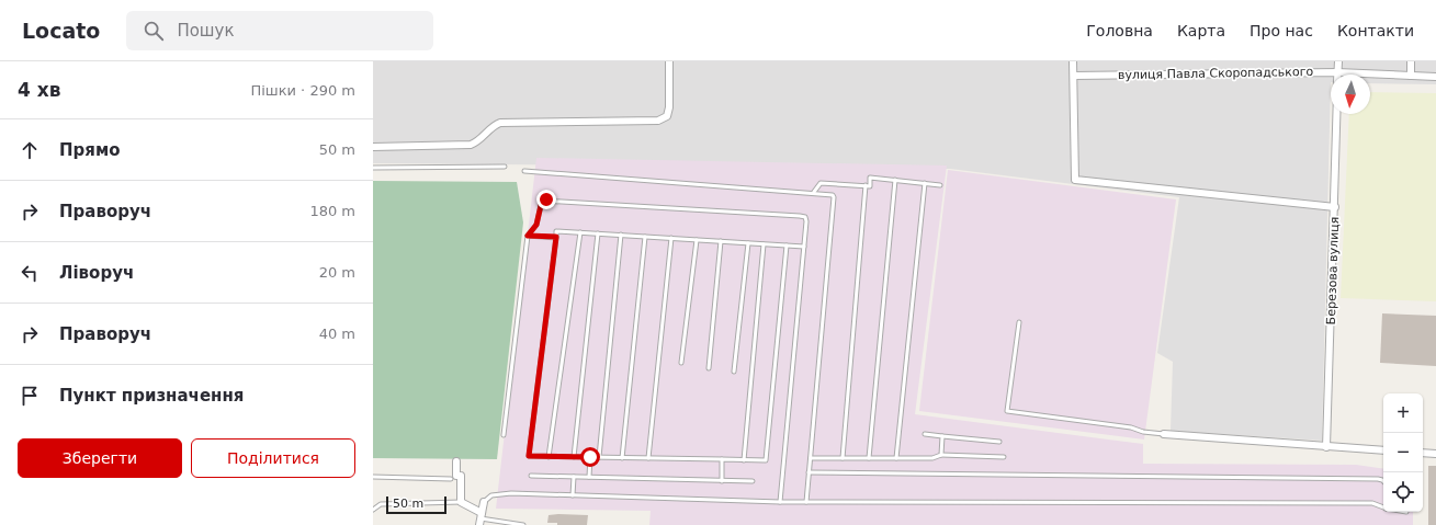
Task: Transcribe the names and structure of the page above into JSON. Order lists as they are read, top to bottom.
{
  "streets": {
    "street": ["вулиця Павла Скоропадського", "Березова вулиця"]
  },
  "scale_bar": "50 m",
  "north": "bottom",
  "page": {
    "header": "Locato",
    "search": "Пошук",
    "nav": [
      "Головна",
      "Карта",
      "Про нас",
      "Контакти"
    ],
    "heading": ["4 хв", "Пішки · 290 m"],
    "list": [
      ["Прямо", "50 m"],
      ["Праворуч", "180 m"],
      ["Ліворуч", "20 m"],
      ["Праворуч", "40 m"],
      "Пункт призначення"
    ],
    "map_buttons": ["+", "−"],
    "buttons": ["Зберегти", "Поділитися"],
    "scale": "50 m"
  }
}
